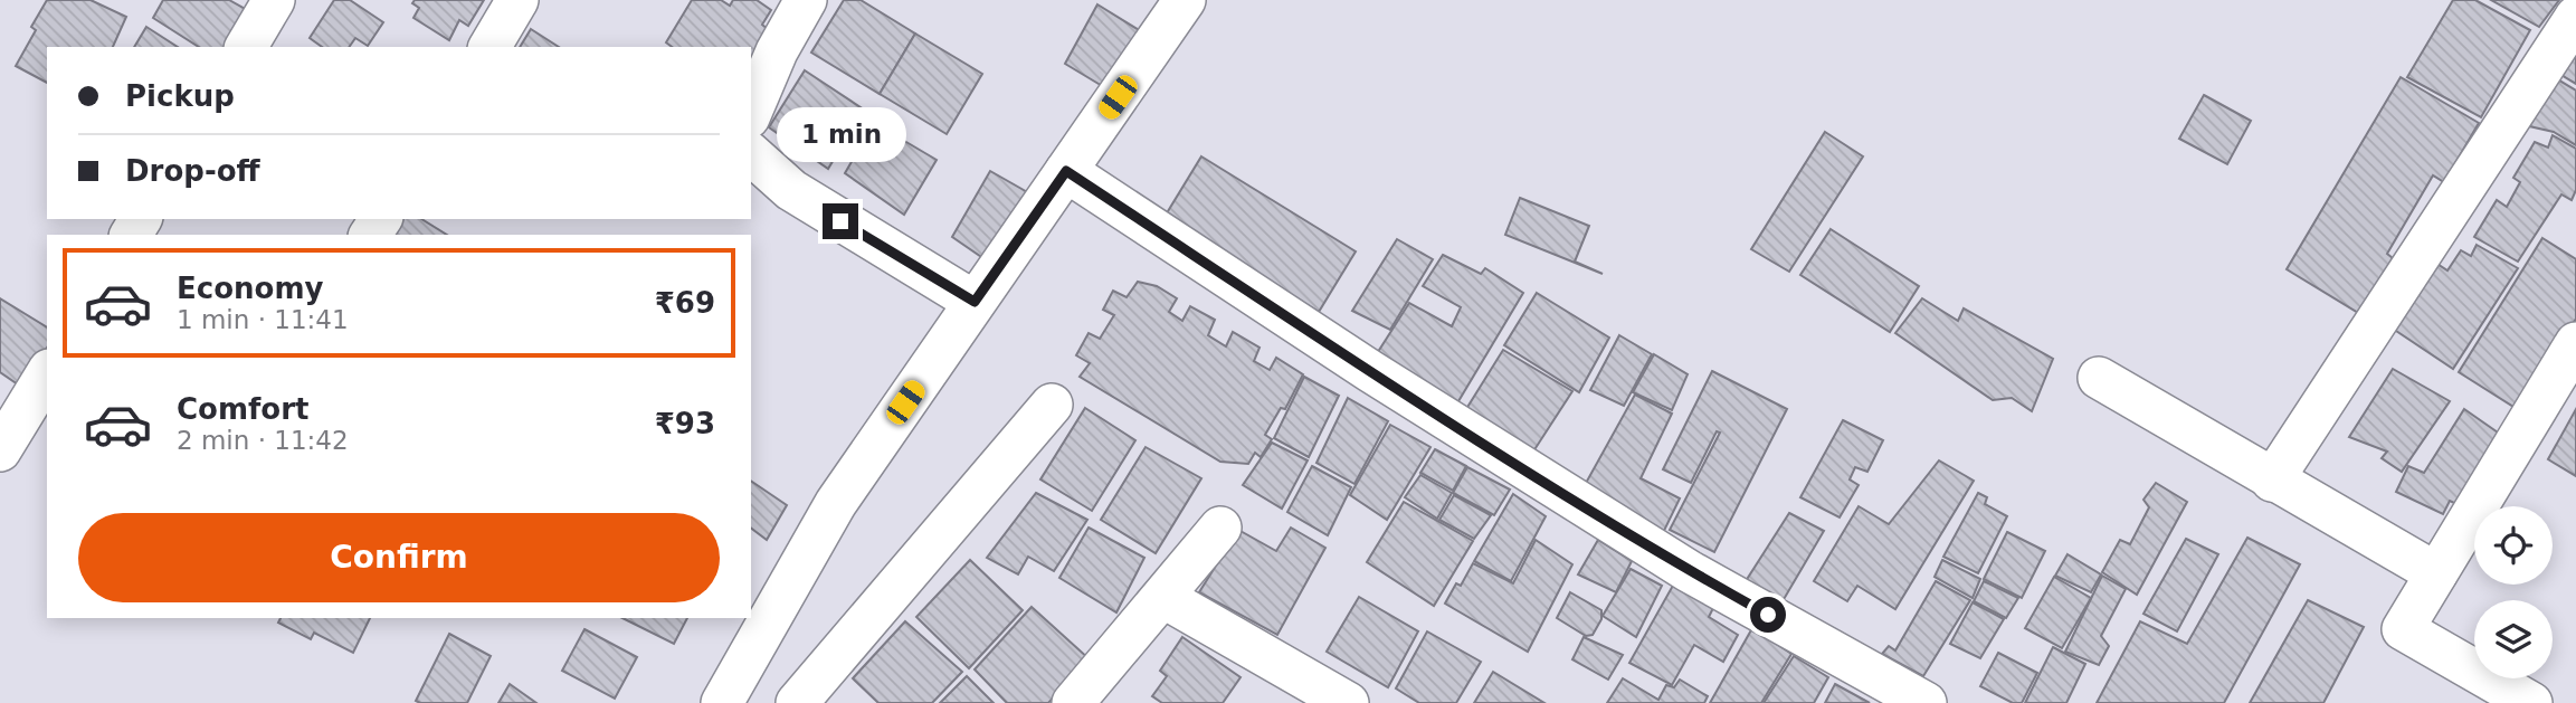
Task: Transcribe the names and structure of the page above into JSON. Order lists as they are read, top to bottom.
{
  "page": {
    "banner": ["Pickup", "Drop-off"],
    "bubble": "1 min",
    "list": [
      {
        "name": "Economy",
        "note": "1 min · 11:41",
        "value": "₹69"
      },
      {
        "name": "Comfort",
        "note": "2 min · 11:42",
        "value": "₹93"
      }
    ],
    "buttons": "Confirm"
  }
}
